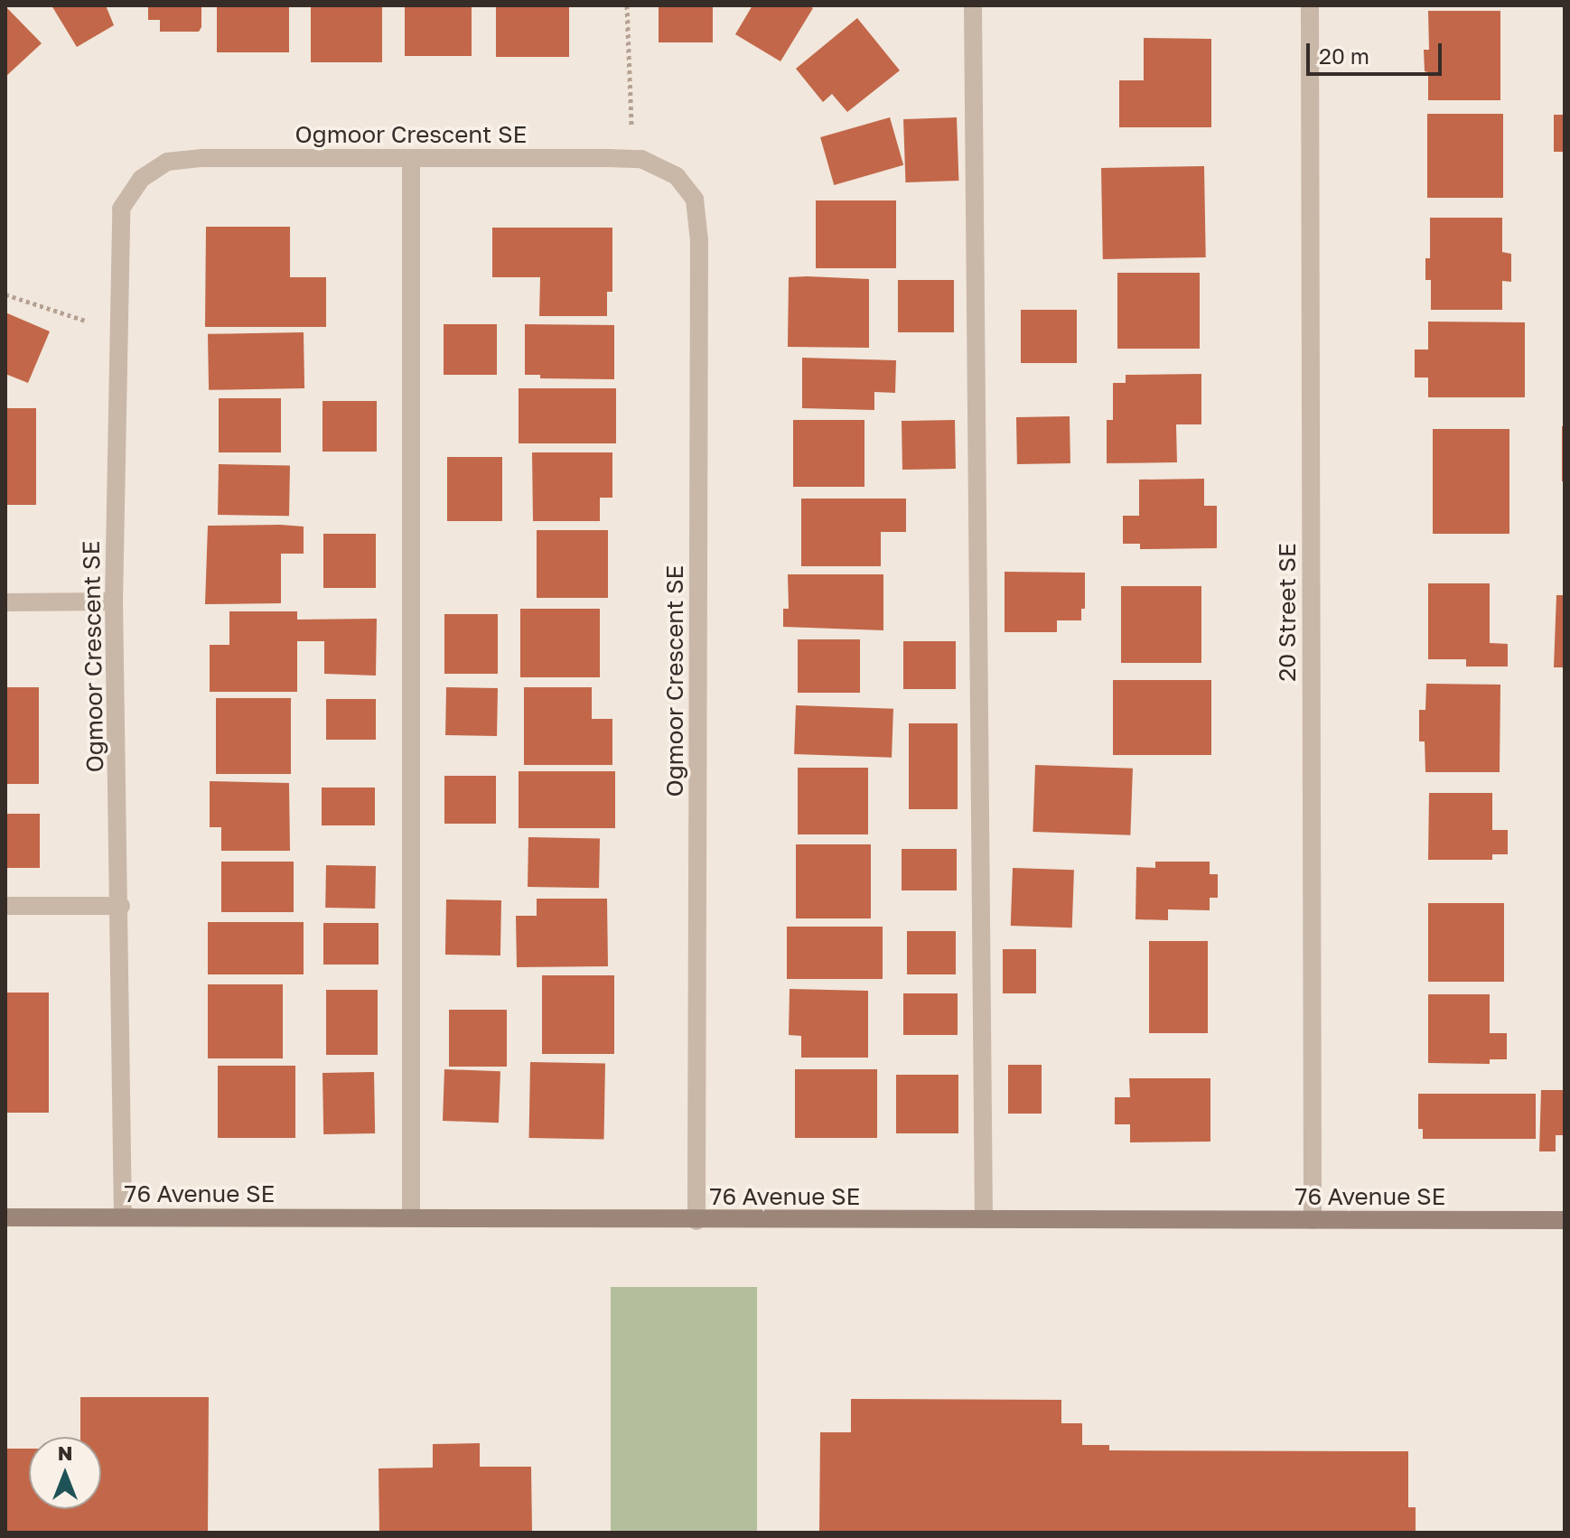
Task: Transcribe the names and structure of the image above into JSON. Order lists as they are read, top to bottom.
{
  "streets": {
    "street": ["Ogmoor Crescent SE", "20 Street SE", "76 Avenue SE"]
  },
  "crossings": [
    ["Ogmoor Crescent SE", "76 Avenue SE"],
    ["20 Street SE", "76 Avenue SE"]
  ],
  "scale_bar": "20 m",
  "north": "top"
}
